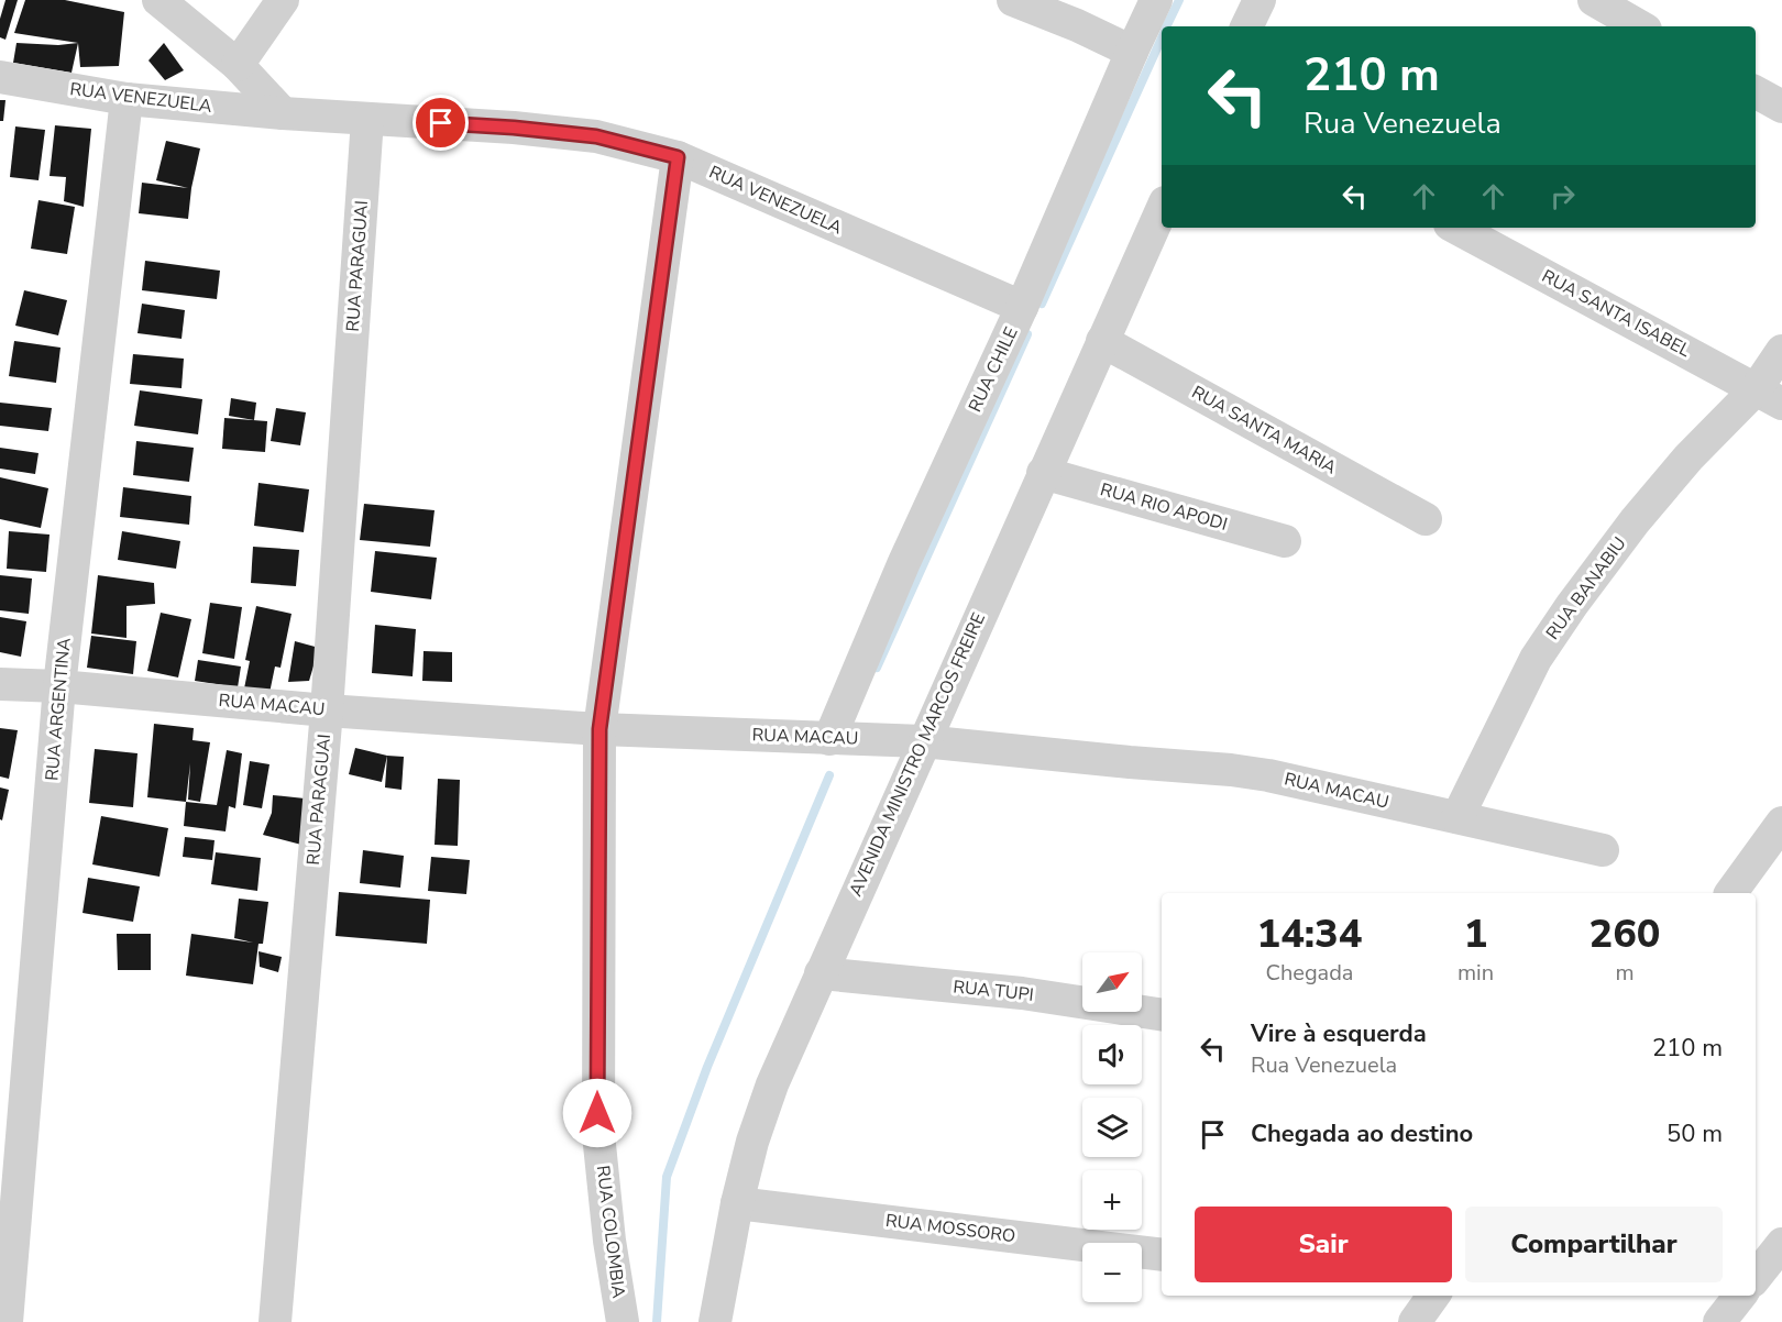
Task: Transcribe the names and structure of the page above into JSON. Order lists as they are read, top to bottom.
{
  "streets": {
    "street": [
      "RUA VENEZUELA",
      "RUA PARAGUAI",
      "RUA SANTA ISABEL",
      "RUA CHILE",
      "RUA SANTA MARIA",
      "RUA RIO APODI",
      "RUA BANABIU",
      "RUA MACAU",
      "RUA ARGENTINA",
      "AVENIDA MINISTRO MARCOS FREIRE",
      "RUA TUPI",
      "RUA MOSSORO",
      "RUA COLOMBIA"
    ]
  },
  "crossings": [
    ["RUA VENEZUELA", "RUA PARAGUAI"],
    ["RUA VENEZUELA", "RUA CHILE"],
    ["RUA VENEZUELA", "RUA ARGENTINA"],
    ["RUA VENEZUELA", "RUA COLOMBIA"],
    ["RUA PARAGUAI", "RUA MACAU"],
    ["RUA SANTA ISABEL", "RUA BANABIU"],
    ["RUA CHILE", "RUA MACAU"],
    ["RUA SANTA MARIA", "AVENIDA MINISTRO MARCOS FREIRE"],
    ["RUA RIO APODI", "AVENIDA MINISTRO MARCOS FREIRE"],
    ["RUA BANABIU", "RUA MACAU"],
    ["RUA MACAU", "RUA ARGENTINA"],
    ["RUA MACAU", "AVENIDA MINISTRO MARCOS FREIRE"],
    ["RUA MACAU", "RUA COLOMBIA"],
    ["AVENIDA MINISTRO MARCOS FREIRE", "RUA TUPI"],
    ["AVENIDA MINISTRO MARCOS FREIRE", "RUA MOSSORO"]
  ],
  "north": "top right",
  "page": {
    "turn": ["210 m", "Rua Venezuela"],
    "eta": [
      "14:34",
      "Chegada",
      "1",
      "min",
      "260",
      "m"
    ],
    "map_buttons": ["+", "−"],
    "list": [
      {
        "name": "Vire à esquerda",
        "note": "Rua Venezuela",
        "value": "210 m"
      },
      {
        "name": "Chegada ao destino",
        "value": "50 m"
      }
    ],
    "buttons": ["Sair", "Compartilhar"]
  }
}
